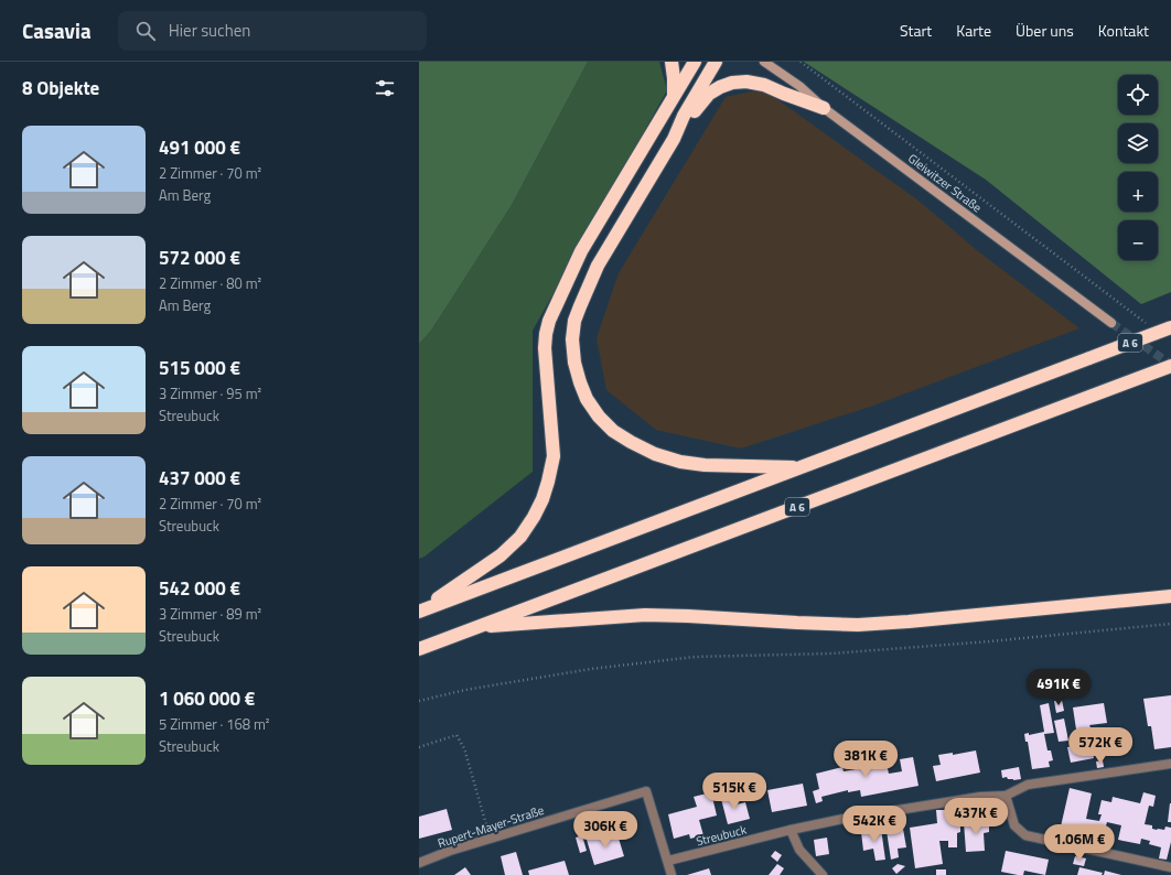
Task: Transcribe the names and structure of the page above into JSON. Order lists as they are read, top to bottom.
{
  "streets": {
    "highway": ["A 6"],
    "main road": ["Gleiwitzer Straße"],
    "street": ["Rupert-Mayer-Straße", "Streubuck"]
  },
  "crossings": [
    ["Rupert-Mayer-Straße", "Streubuck"]
  ],
  "page": {
    "header": "Casavia",
    "search": "Hier suchen",
    "nav": [
      "Start",
      "Karte",
      "Über uns",
      "Kontakt"
    ],
    "heading": "8 Objekte",
    "map_buttons": ["+", "−"],
    "list": [
      {
        "name": "491 000 €",
        "note": "2 Zimmer · 70 m² · Am Berg"
      },
      {
        "name": "572 000 €",
        "note": "2 Zimmer · 80 m² · Am Berg"
      },
      {
        "name": "515 000 €",
        "note": "3 Zimmer · 95 m² · Streubuck"
      },
      {
        "name": "437 000 €",
        "note": "2 Zimmer · 70 m² · Streubuck"
      },
      {
        "name": "542 000 €",
        "note": "3 Zimmer · 89 m² · Streubuck"
      },
      {
        "name": "1 060 000 €",
        "note": "5 Zimmer · 168 m² · Streubuck"
      }
    ],
    "price": [
      "491K €",
      "572K €",
      "381K €",
      "515K €",
      "437K €",
      "542K €",
      "306K €",
      "1.06M €"
    ]
  }
}
